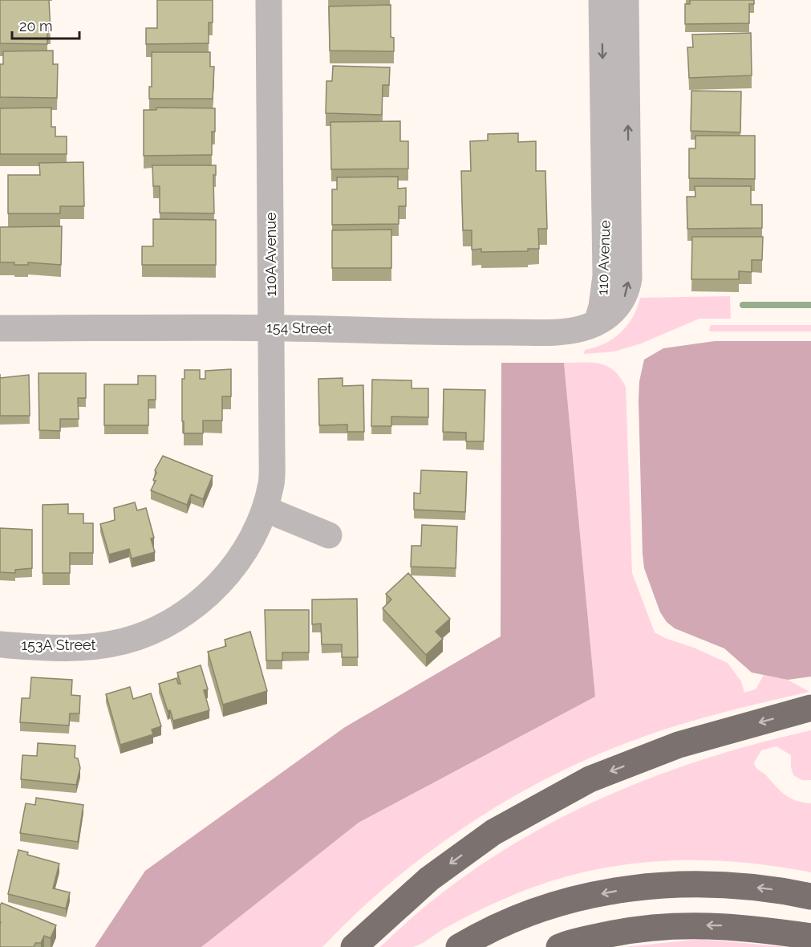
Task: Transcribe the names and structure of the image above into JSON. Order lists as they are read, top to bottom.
{
  "streets": {
    "street": [
      "110A Avenue",
      "110 Avenue",
      "154 Street",
      "153A Street"
    ]
  },
  "crossings": [
    ["110A Avenue", "154 Street"],
    ["110A Avenue", "153A Street"],
    ["110 Avenue", "154 Street"]
  ],
  "scale_bar": "20 m"
}
